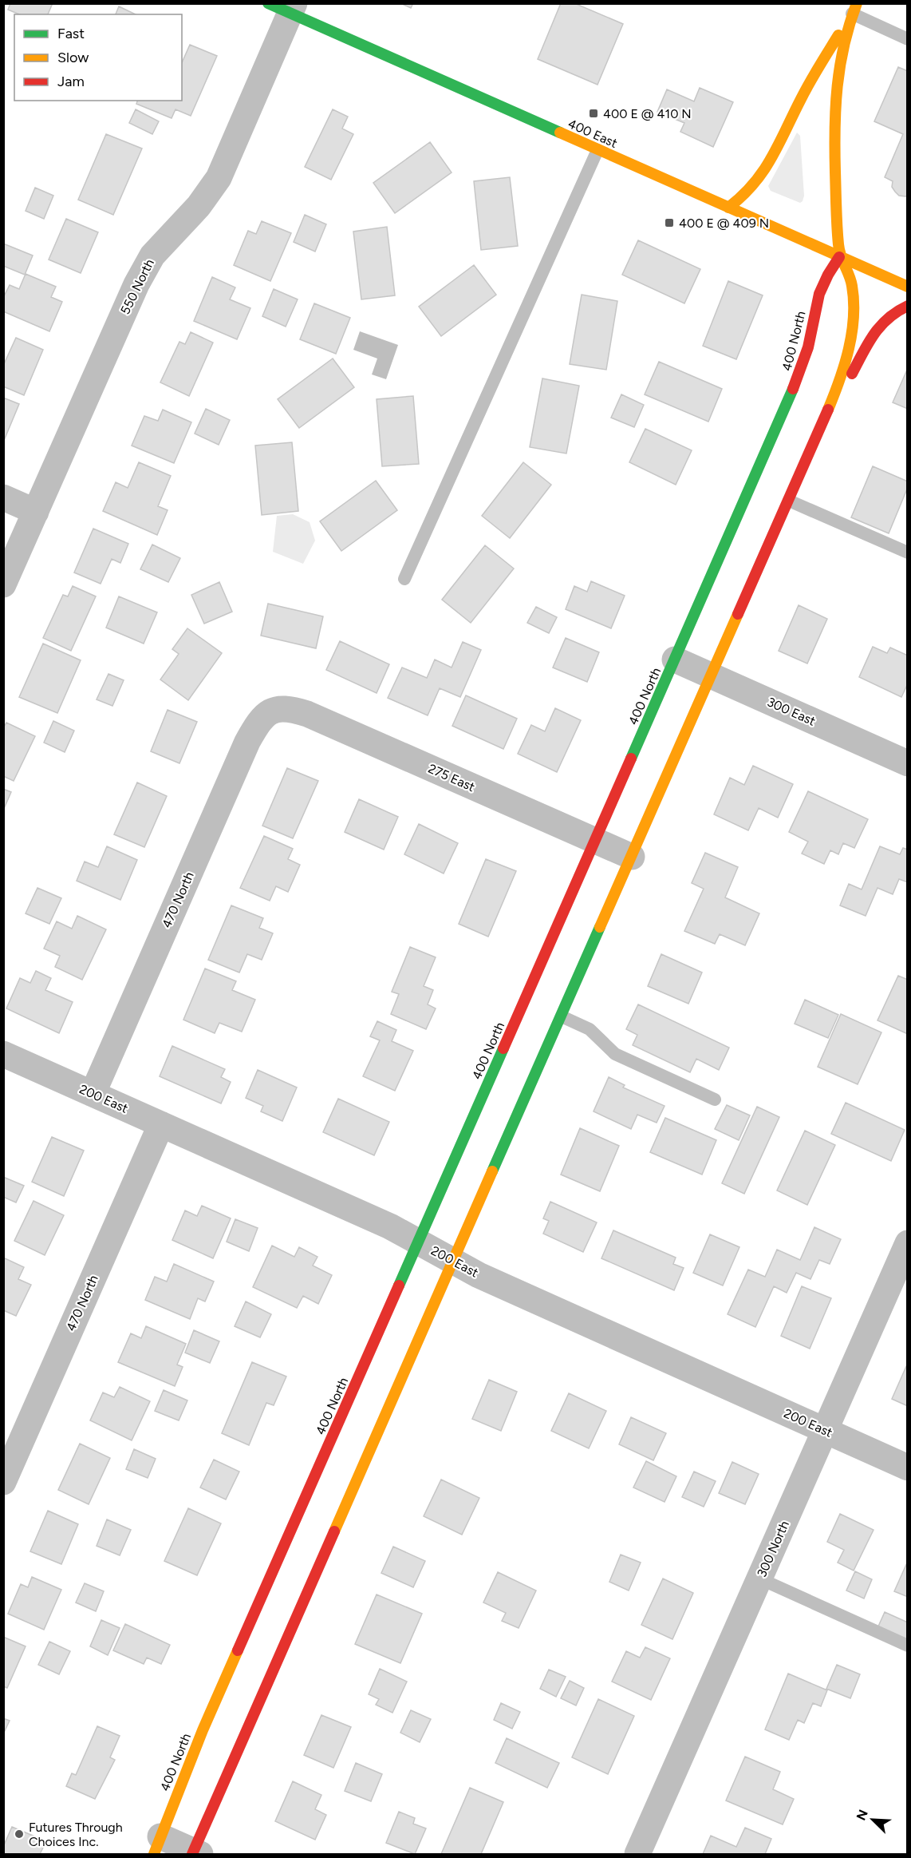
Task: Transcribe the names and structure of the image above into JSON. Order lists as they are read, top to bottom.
{
  "streets": {
    "main road": ["400 East", "400 North"],
    "street": [
      "550 North",
      "300 East",
      "275 East",
      "470 North",
      "200 East",
      "300 North"
    ]
  },
  "crossings": [
    ["400 East", "550 North"],
    ["400 East", "400 North"],
    ["400 North", "300 East"],
    ["400 North", "275 East"],
    ["400 North", "200 East"],
    ["275 East", "470 North"],
    ["470 North", "200 East"],
    ["200 East", "300 North"]
  ],
  "places": {
    "transit": ["400 E @ 410 N", "400 E @ 409 N"],
    "other": ["Futures Through Choices Inc."]
  },
  "legend": ["Fast", "Slow", "Jam"],
  "north": "top left"
}
